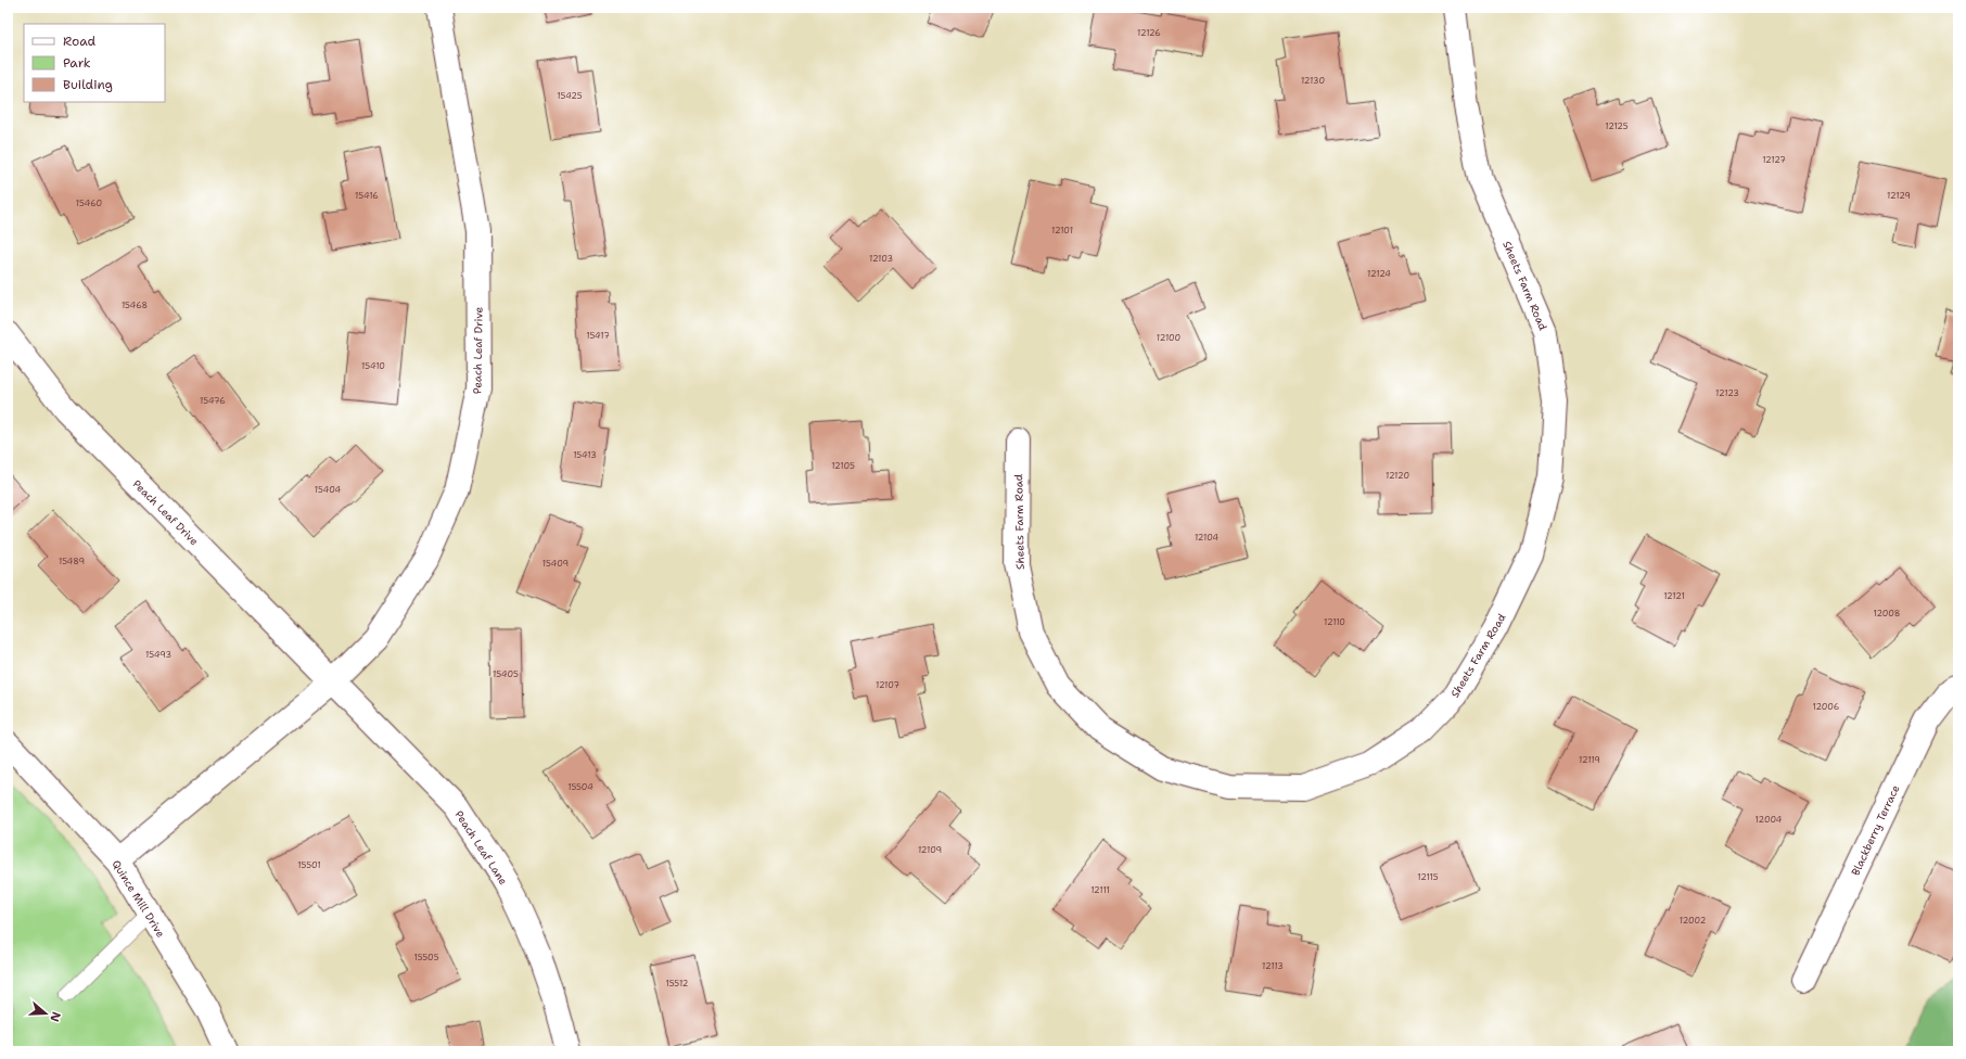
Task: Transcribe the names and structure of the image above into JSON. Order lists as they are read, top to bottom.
{
  "streets": {
    "street": [
      "Sheets Farm Road",
      "Peach Leaf Drive",
      "Blackberry Terrace",
      "Peach Leaf Lane",
      "Quince Mill Drive"
    ]
  },
  "crossings": [
    ["Peach Leaf Drive", "Peach Leaf Lane"],
    ["Peach Leaf Drive", "Quince Mill Drive"]
  ],
  "house_numbers": [
    "12126",
    "12130",
    "15425",
    "12125",
    "12127",
    "15416",
    "12129",
    "15460",
    "12101",
    "12103",
    "12124",
    "15468",
    "15417",
    "12100",
    "15410",
    "12123",
    "15476",
    "15413",
    "12105",
    "12120",
    "15404",
    "12104",
    "15489",
    "15409",
    "12121",
    "12008",
    "12110",
    "15493",
    "15405",
    "12107",
    "12006",
    "12119",
    "15504",
    "12004",
    "12109",
    "15501",
    "12115",
    "12111",
    "12002",
    "15505",
    "12113",
    "15512"
  ],
  "legend": ["Road", "Park", "Building"],
  "north": "right"
}
